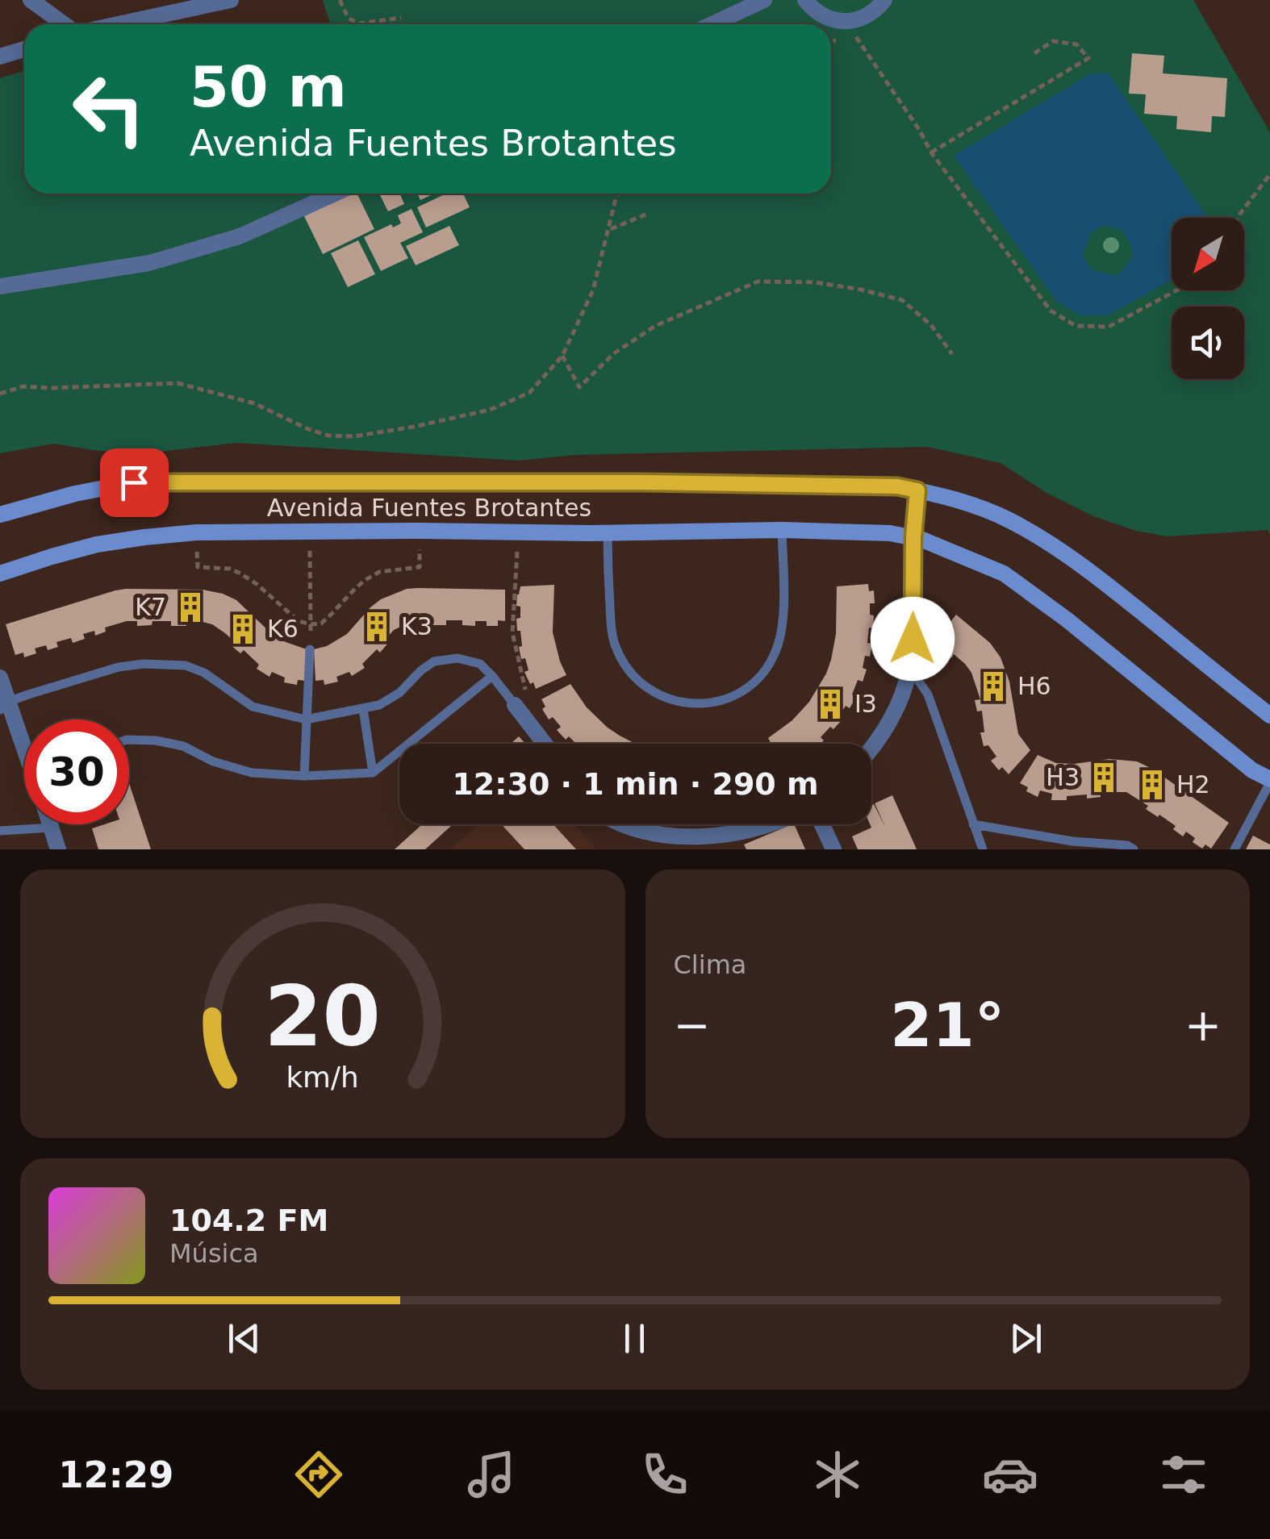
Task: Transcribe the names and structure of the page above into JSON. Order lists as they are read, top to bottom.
{
  "streets": {
    "street": ["Avenida Fuentes Brotantes"]
  },
  "places": {
    "building": [
      "K7",
      "K3",
      "K6",
      "H6",
      "I3",
      "H3",
      "H2"
    ]
  },
  "north": "bottom left",
  "page": {
    "turn": ["50 m", "Avenida Fuentes Brotantes"],
    "limit": "30",
    "trip": "12:30 · 1 min · 290 m",
    "tile": "Clima",
    "heat": ["−", "21°", "+"],
    "song": ["104.2 FM", "Música"],
    "tabs": "12:29",
    "gauge": ["20", "km/h"]
  }
}
